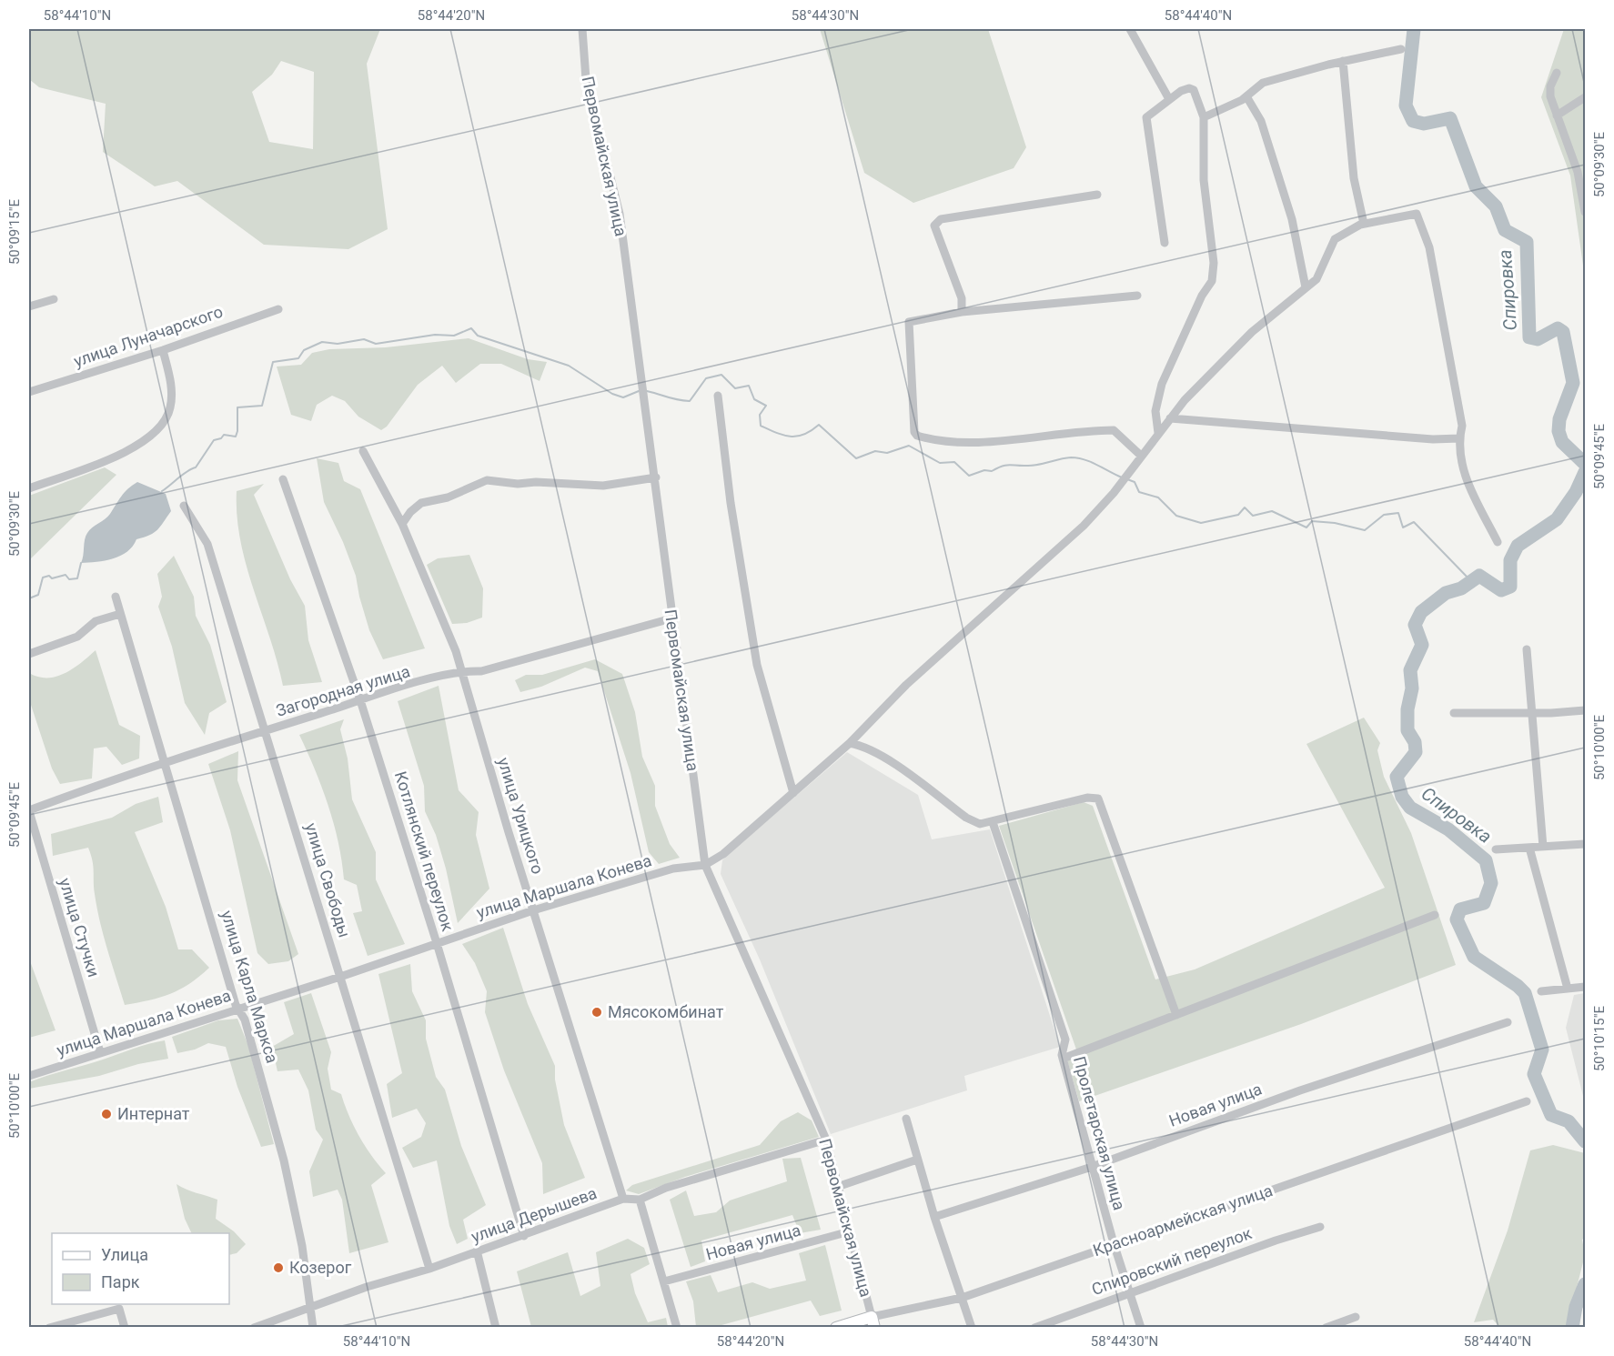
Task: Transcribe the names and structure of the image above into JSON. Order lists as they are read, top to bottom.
{
  "streets": {
    "main road": ["Красноармейская улица"],
    "street": [
      "Первомайская улица",
      "улица Луначарского",
      "Загородная улица",
      "улица Урицкого",
      "Котлянский переулок",
      "улица Свободы",
      "улица Маршала Конева",
      "улица Стучки",
      "улица Карла Маркса",
      "Новая улица",
      "Пролетарская улица",
      "улица Дерышева",
      "Спировский переулок"
    ]
  },
  "crossings": [
    ["Первомайская улица", "Загородная улица"],
    ["Первомайская улица", "улица Маршала Конева"],
    ["Первомайская улица", "Новая улица"],
    ["Первомайская улица", "улица Дерышева"],
    ["Первомайская улица", "Красноармейская улица"],
    ["Загородная улица", "улица Урицкого"],
    ["Загородная улица", "Котлянский переулок"],
    ["Загородная улица", "улица Свободы"],
    ["Загородная улица", "улица Стучки"],
    ["Загородная улица", "улица Карла Маркса"],
    ["улица Урицкого", "улица Маршала Конева"],
    ["улица Урицкого", "улица Дерышева"],
    ["Котлянский переулок", "улица Маршала Конева"],
    ["Котлянский переулок", "улица Дерышева"],
    ["улица Свободы", "улица Маршала Конева"],
    ["улица Свободы", "улица Дерышева"],
    ["улица Маршала Конева", "улица Стучки"],
    ["улица Маршала Конева", "улица Карла Маркса"],
    ["улица Карла Маркса", "улица Дерышева"],
    ["Новая улица", "Пролетарская улица"],
    ["Пролетарская улица", "Красноармейская улица"],
    ["Пролетарская улица", "Спировский переулок"]
  ],
  "water": ["Спировка"],
  "places": ["Мясокомбинат", "Интернат", "Козерог"],
  "legend": ["Улица", "Парк"],
  "coordinates": [
    "58°44'10\"N",
    "58°44'20\"N",
    "58°44'30\"N",
    "58°44'40\"N",
    "50°09'30\"E",
    "50°09'15\"E",
    "50°09'45\"E",
    "50°10'00\"E",
    "50°10'15\"E"
  ]
}
